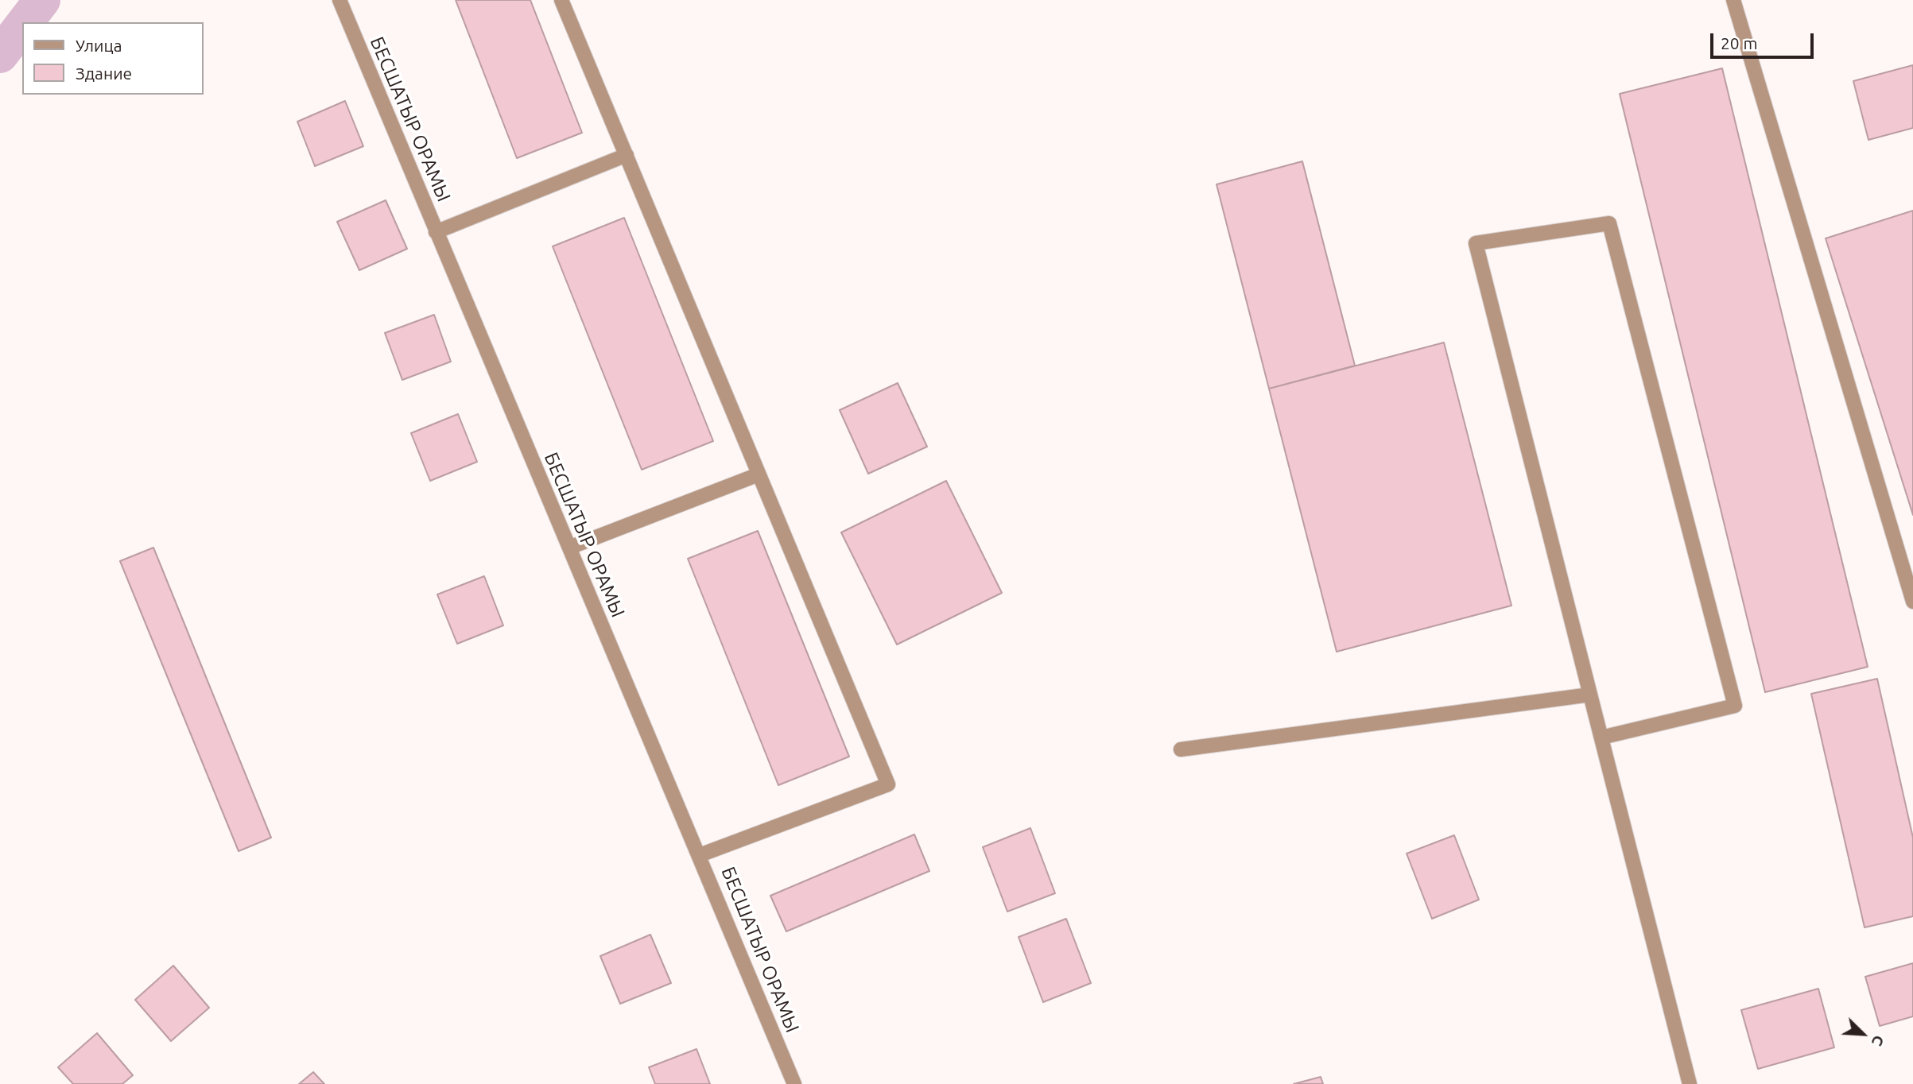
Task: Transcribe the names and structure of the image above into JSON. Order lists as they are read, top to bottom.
{
  "streets": {
    "street": ["БЕСШАТЫР ОРАМЫ"]
  },
  "legend": ["Улица", "Здание"],
  "scale_bar": "20 m",
  "north": "bottom right"
}
